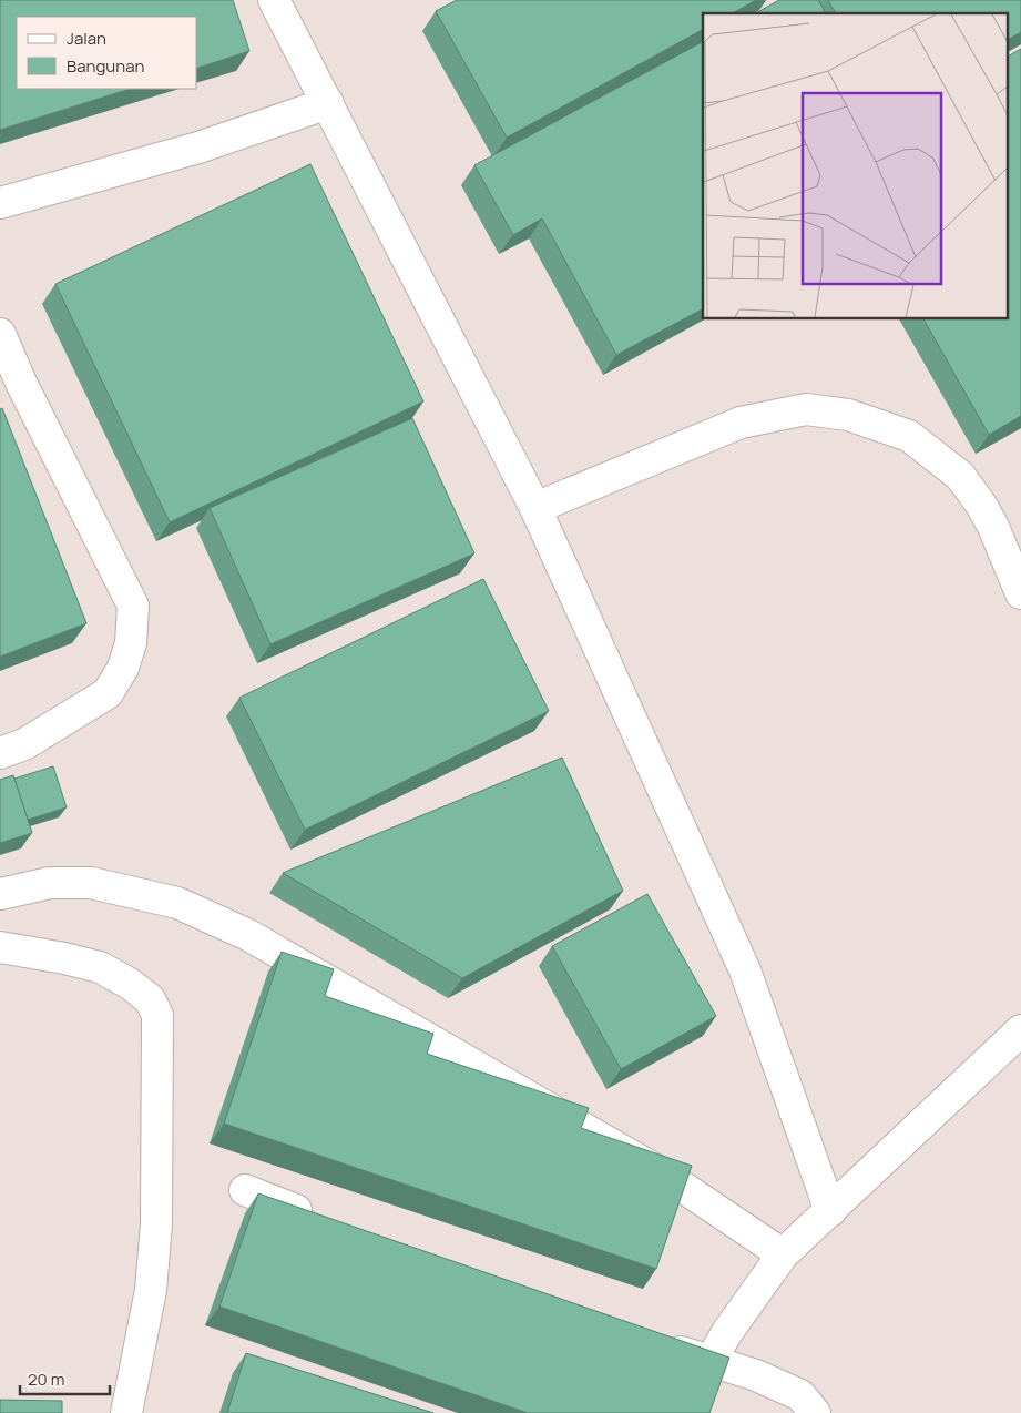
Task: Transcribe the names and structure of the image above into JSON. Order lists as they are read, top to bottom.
{
  "legend": ["Jalan", "Bangunan"],
  "scale_bar": "20 m"
}
